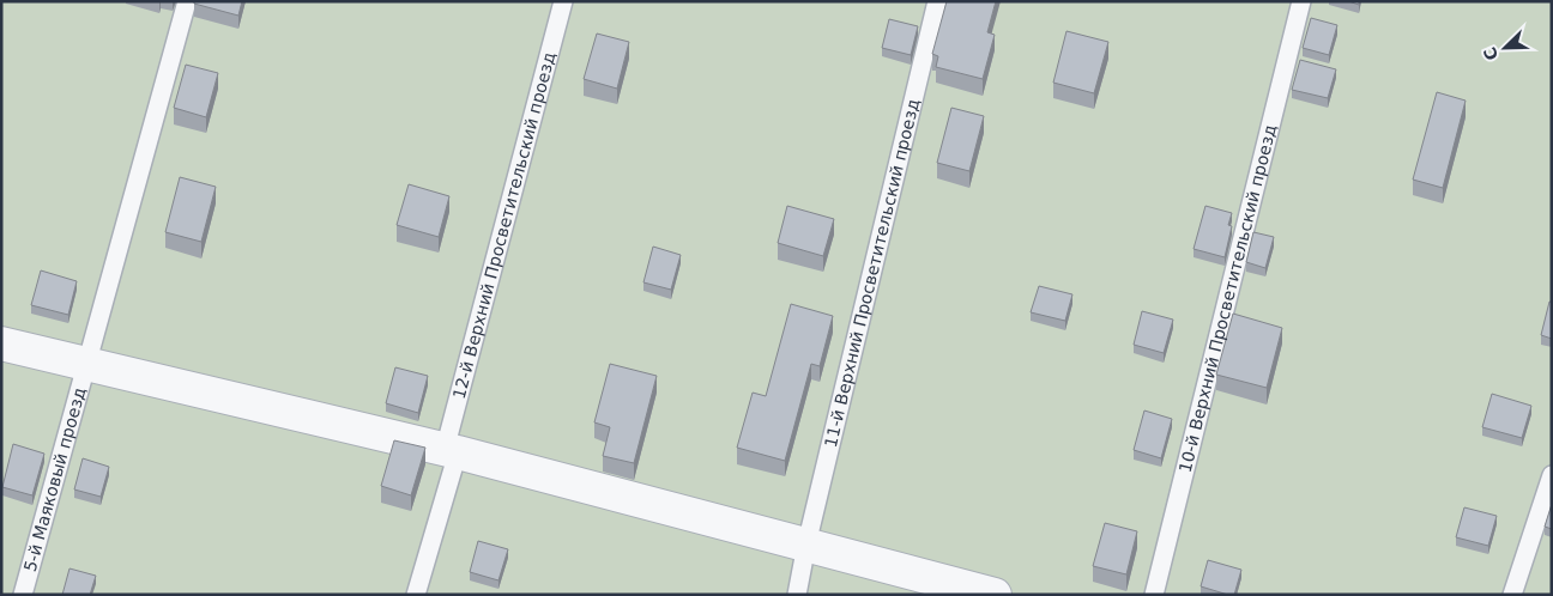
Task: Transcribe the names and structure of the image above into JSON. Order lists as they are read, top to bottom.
{
  "streets": {
    "lane": [
      "12-й Верхний Просветительский проезд",
      "11-й Верхний Просветительский проезд",
      "10-й Верхний Просветительский проезд",
      "5-й Маяковый проезд"
    ]
  },
  "north": "bottom left"
}
